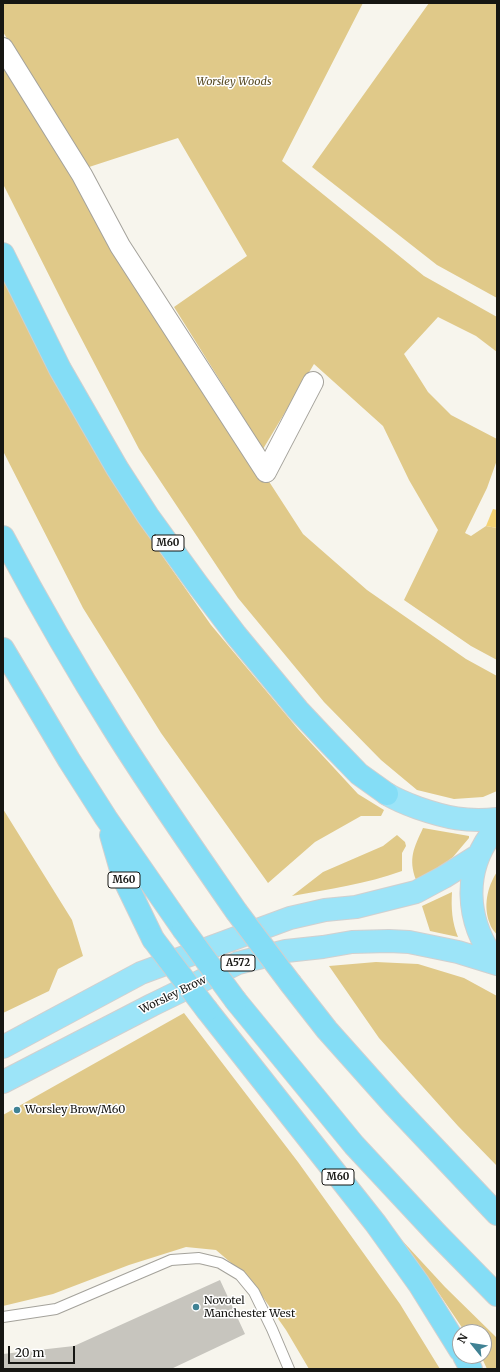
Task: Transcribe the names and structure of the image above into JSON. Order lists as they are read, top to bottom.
{
  "streets": {
    "highway": ["M60", "A572", "Worsley Brow"]
  },
  "crossings": [
    ["A572", "Worsley Brow"]
  ],
  "parks": ["Worsley Woods"],
  "places": ["Worsley Brow/M60", "Novotel Manchester West"],
  "scale_bar": "20 m",
  "north": "top left"
}
